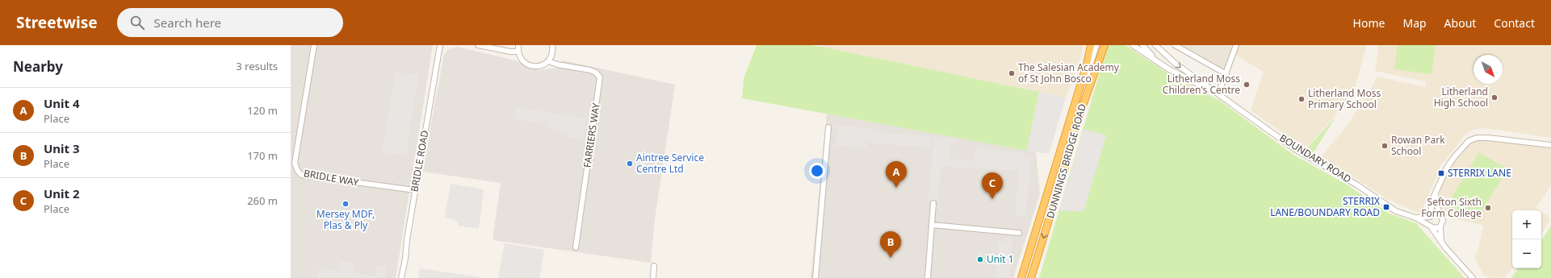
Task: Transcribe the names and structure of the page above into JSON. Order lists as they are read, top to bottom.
{
  "streets": {
    "highway": ["DUNNINGS BRIDGE ROAD"],
    "street": [
      "FARRIERS WAY",
      "BOUNDARY ROAD",
      "BRIDLE ROAD",
      "BRIDLE WAY"
    ]
  },
  "crossings": [
    ["BRIDLE ROAD", "BRIDLE WAY"]
  ],
  "places": {
    "other": [
      "The Salesian Academy of St John Bosco",
      "Litherland Moss Children's Centre",
      "Litherland High School",
      "Litherland Moss Primary School",
      "Rowan Park School",
      "Aintree Service Centre Ltd",
      "Mersey MDF, Plas & Ply",
      "Sefton Sixth Form College",
      "Unit 1"
    ],
    "transit": ["STERRIX LANE", "STERRIX LANE/BOUNDARY ROAD"]
  },
  "north": "bottom right",
  "page": {
    "header": "Streetwise",
    "search": "Search here",
    "nav": [
      "Home",
      "Map",
      "About",
      "Contact"
    ],
    "heading": ["Nearby", "3 results"],
    "list": [
      {
        "mark": "A",
        "name": "Unit 4",
        "note": "Place",
        "value": "120 m"
      },
      {
        "mark": "B",
        "name": "Unit 3",
        "note": "Place",
        "value": "170 m"
      },
      {
        "mark": "C",
        "name": "Unit 2",
        "note": "Place",
        "value": "260 m"
      }
    ],
    "pins": ["A", "C", "B"],
    "map_buttons": ["+", "−"]
  }
}
